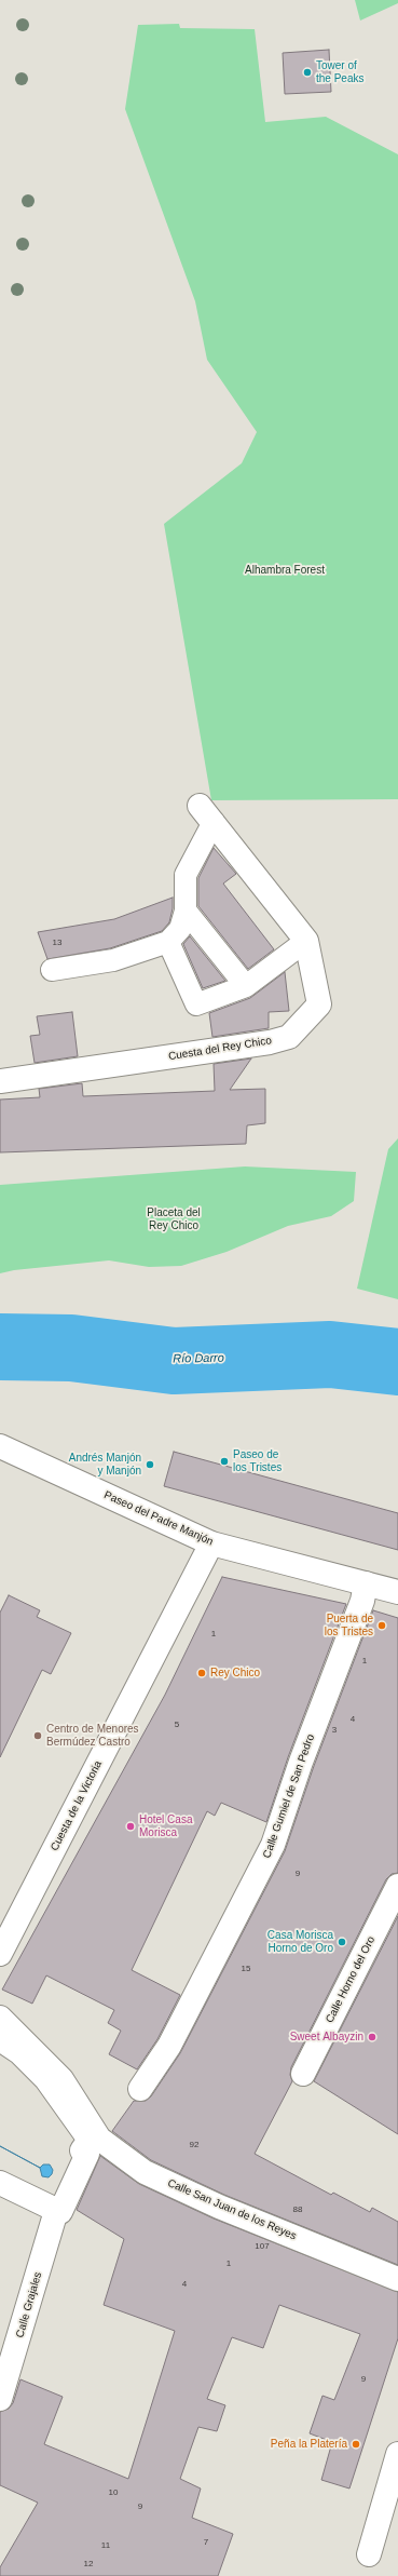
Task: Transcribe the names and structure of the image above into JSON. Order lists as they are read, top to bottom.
{
  "streets": {
    "street": [
      "Cuesta del Rey Chico",
      "Paseo del Padre Manjón",
      "Calle Gumiel de San Pedro",
      "Cuesta de la Victoria",
      "Calle Horno del Oro",
      "Calle San Juan de los Reyes",
      "Calle Grajales"
    ]
  },
  "crossings": [
    ["Paseo del Padre Manjón", "Calle Gumiel de San Pedro"],
    ["Paseo del Padre Manjón", "Cuesta de la Victoria"]
  ],
  "water": ["Río Darro"],
  "parks": ["Alhambra Forest", "Placeta del Rey Chico"],
  "places": [
    "Tower of the Peaks",
    "Paseo de los Tristes",
    "Andrés Manjón y Manjón",
    "Puerta de los Tristes",
    "Rey Chico",
    "Centro de Menores Bermúdez Castro",
    "Hotel Casa Morisca",
    "Casa Morisca Horno de Oro",
    "Sweet Albayzin",
    "Peña la Platería"
  ],
  "house_numbers": [
    "13",
    "1",
    "1",
    "4",
    "5",
    "3",
    "9",
    "15",
    "92",
    "88",
    "107",
    "1",
    "4",
    "9",
    "10",
    "9",
    "7",
    "11",
    "12"
  ]
}
